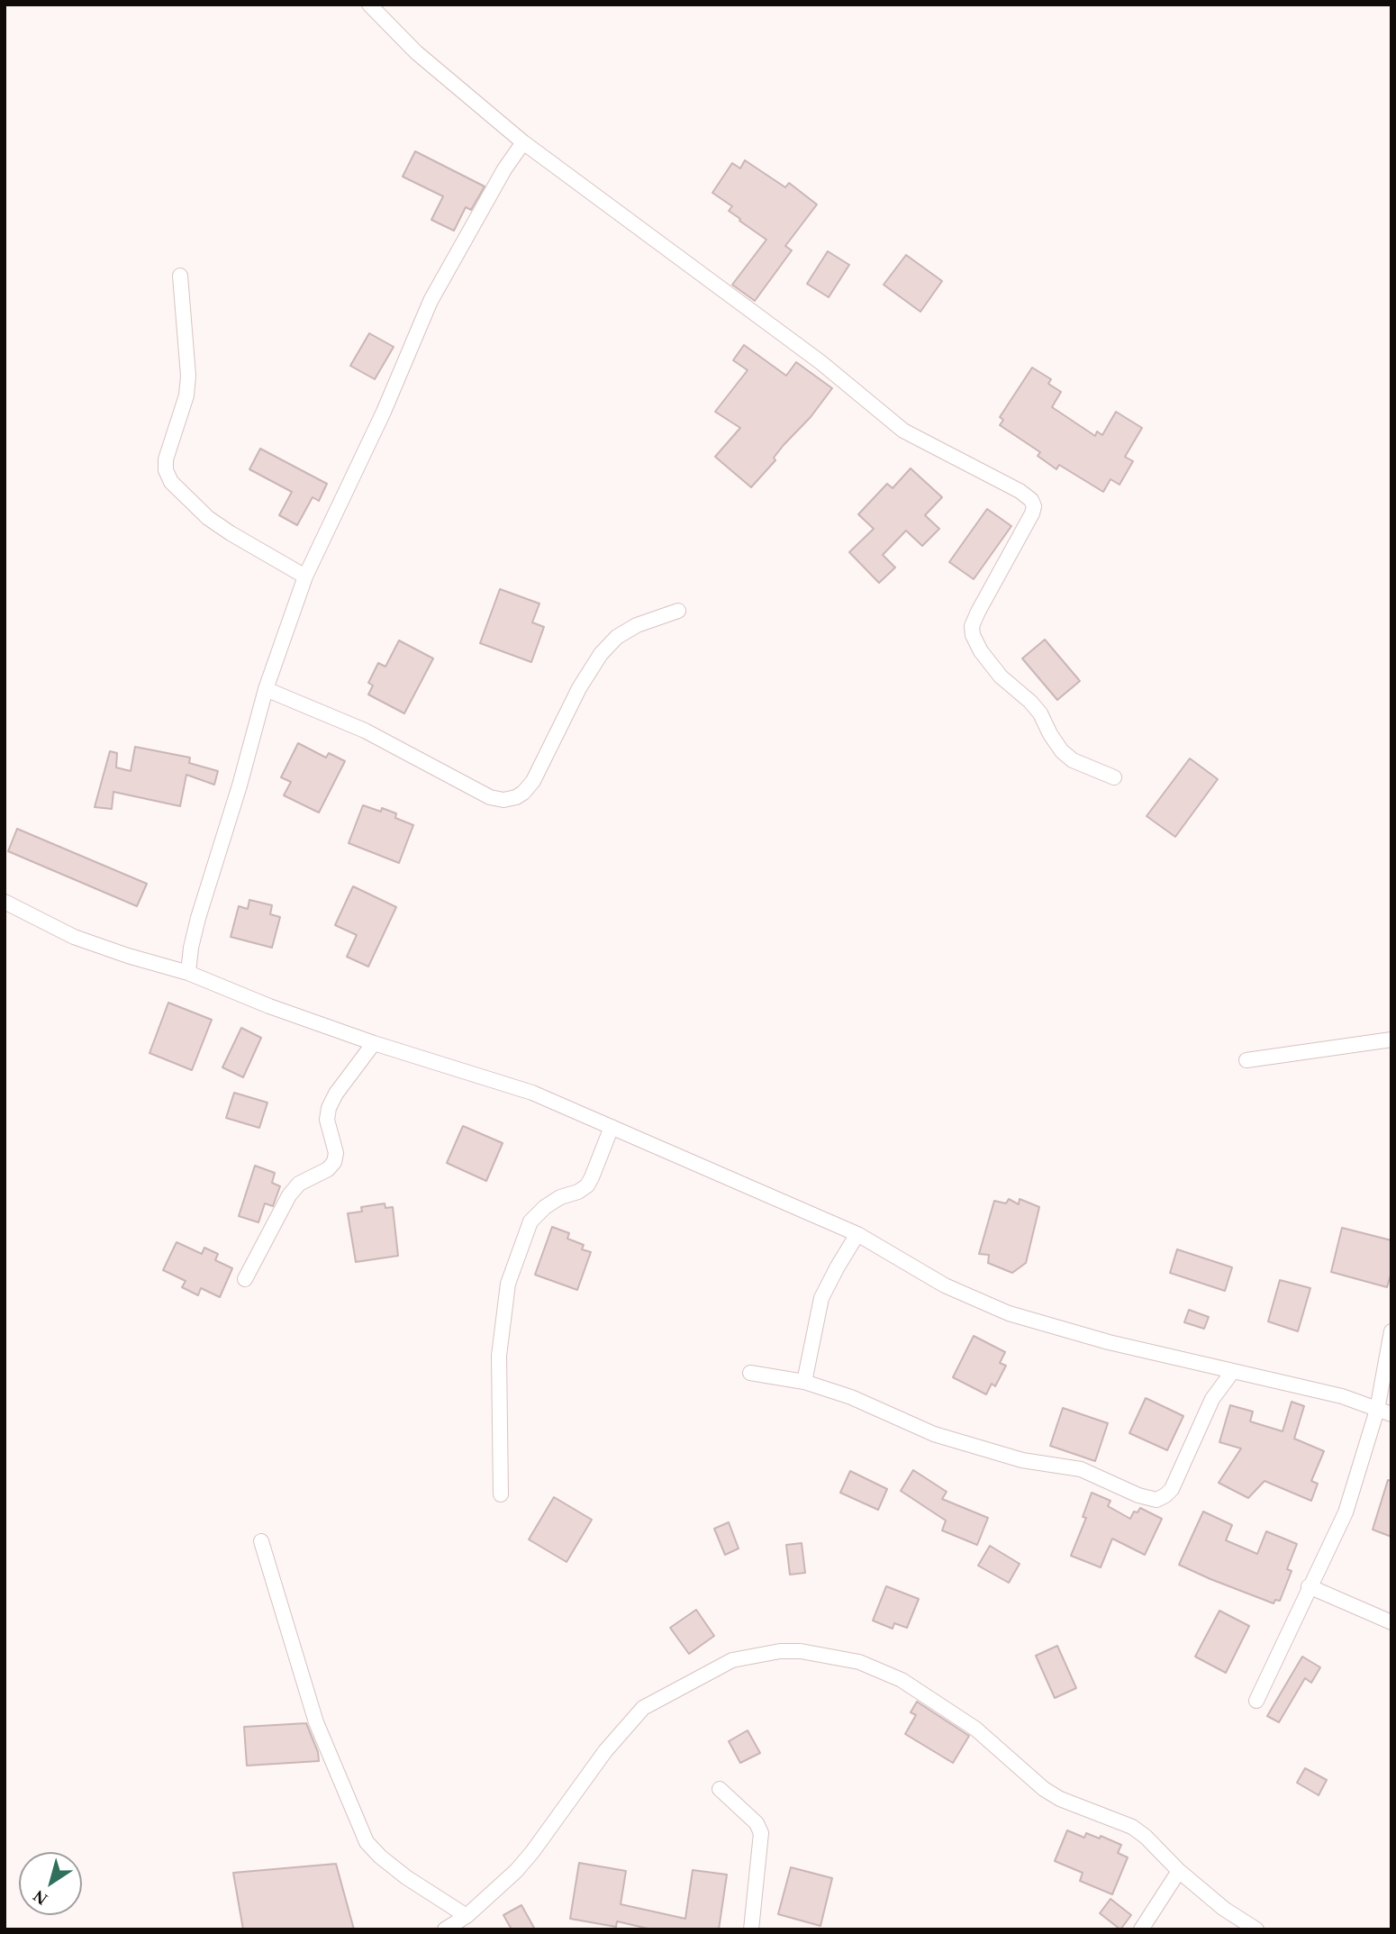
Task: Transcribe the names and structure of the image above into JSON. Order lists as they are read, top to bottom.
{
  "north": "bottom left"
}
